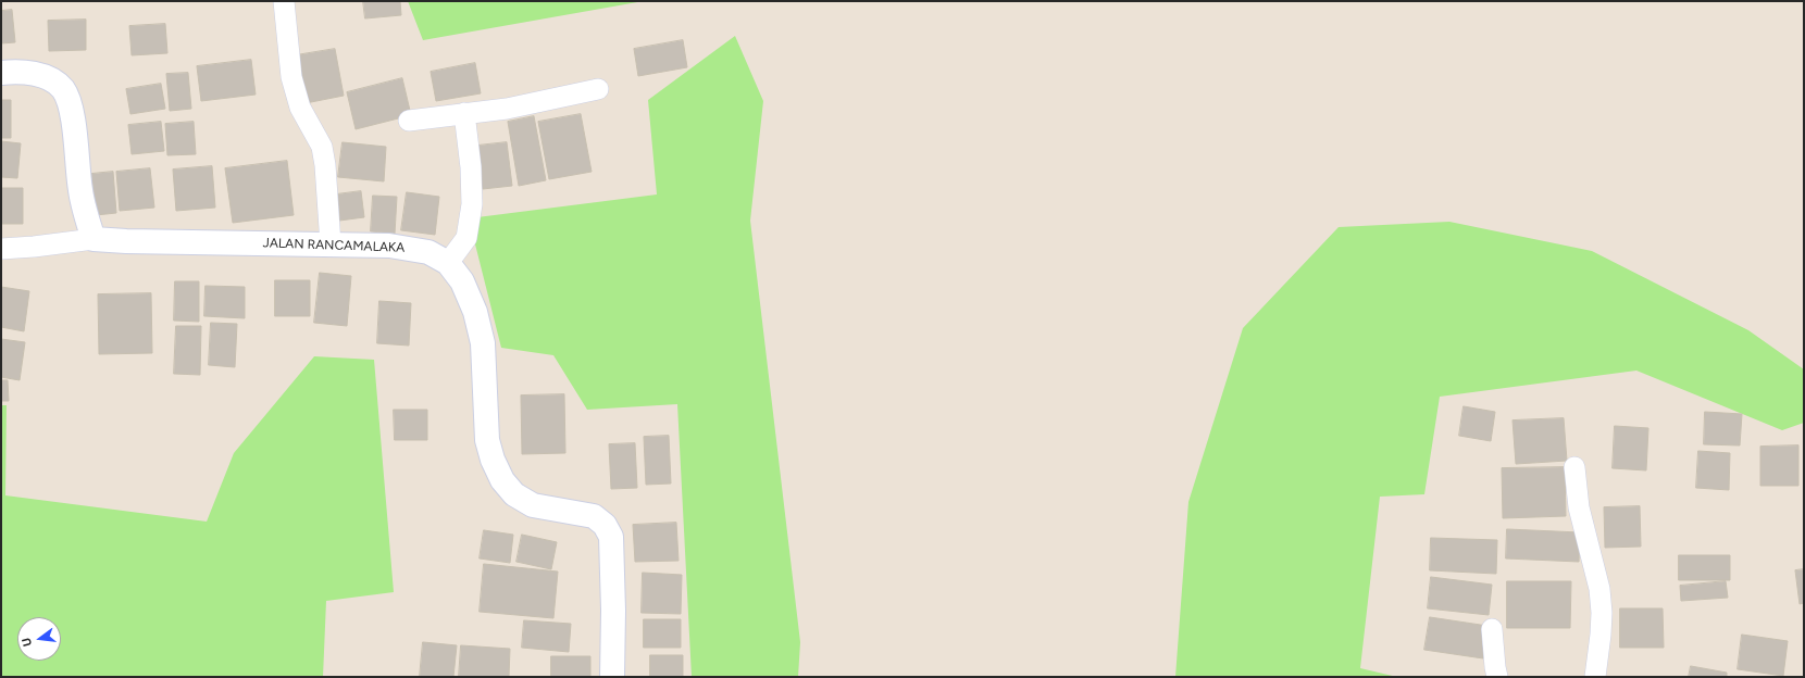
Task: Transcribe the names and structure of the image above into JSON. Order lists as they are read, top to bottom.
{
  "streets": {
    "street": ["JALAN RANCAMALAKA"]
  },
  "north": "left"
}
